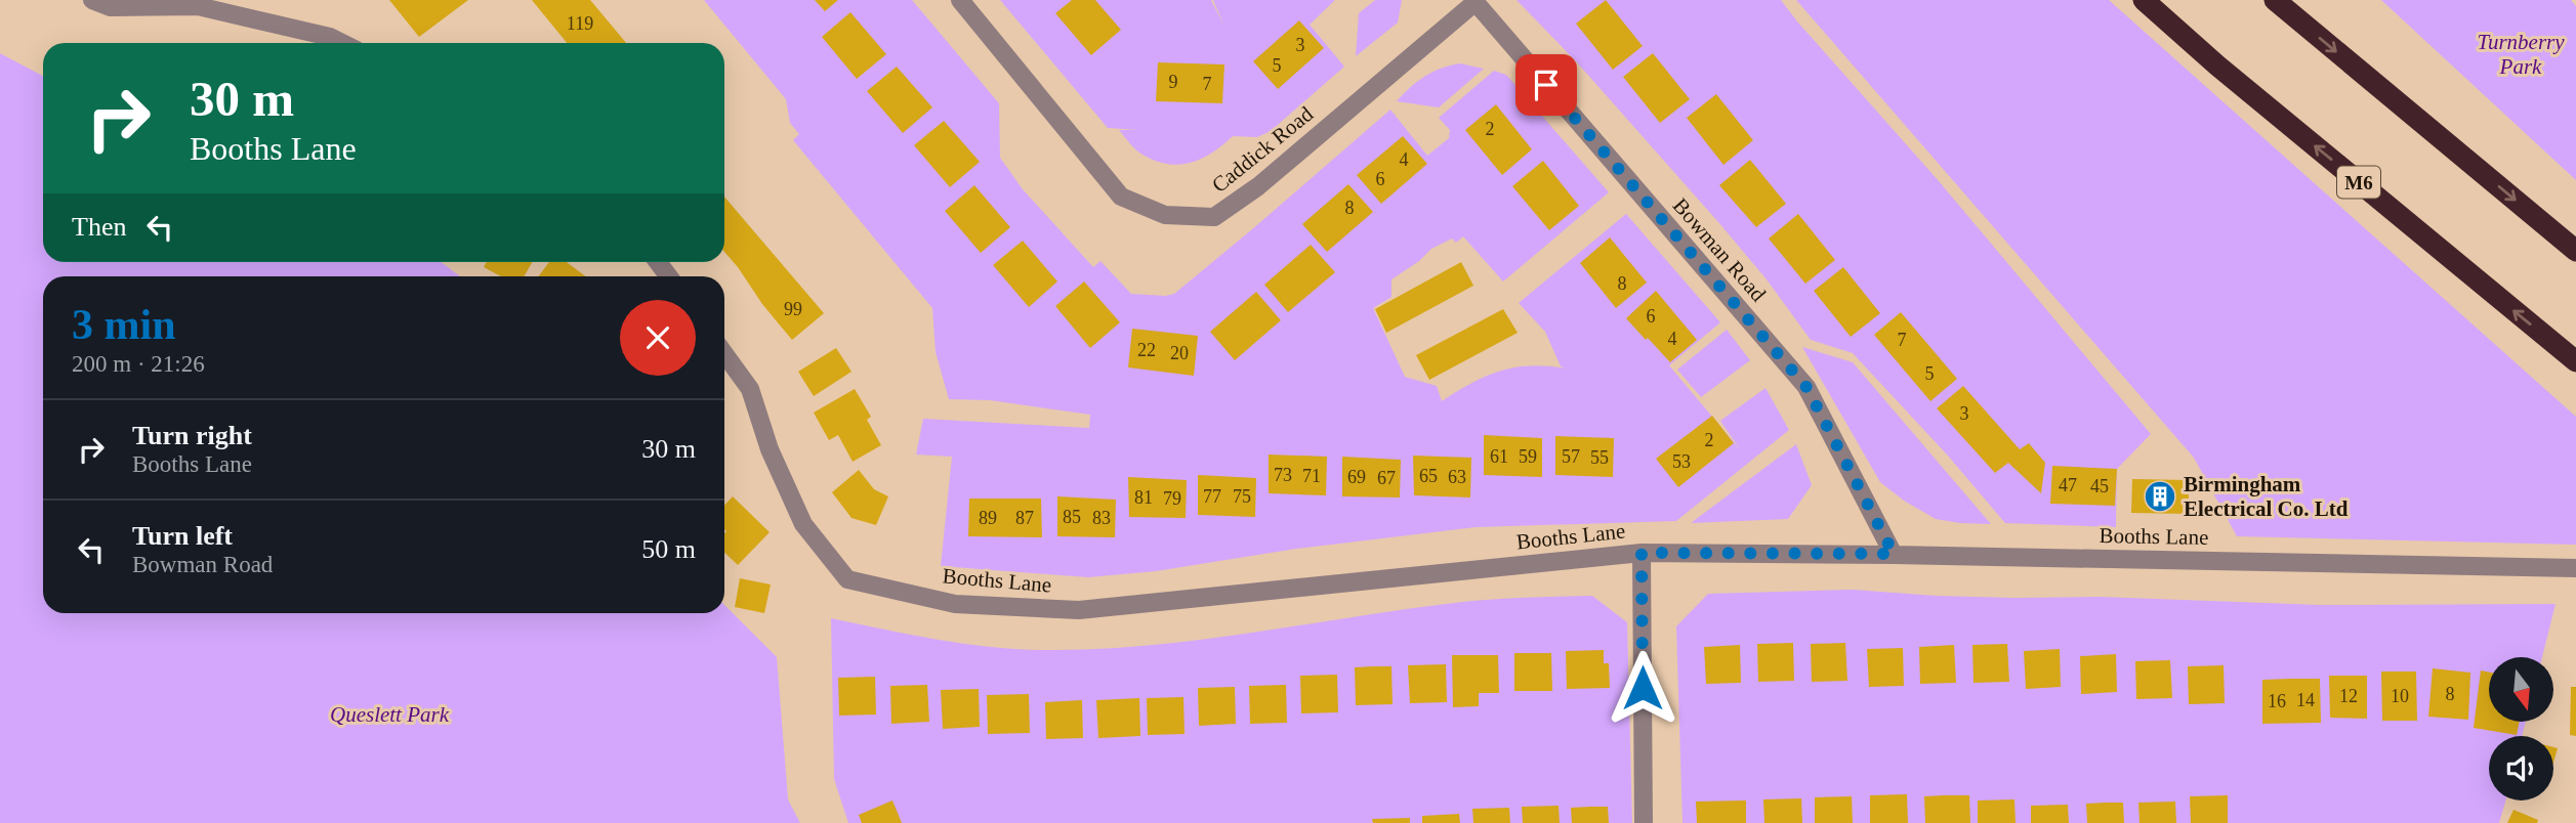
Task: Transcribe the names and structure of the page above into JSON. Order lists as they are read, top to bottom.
{
  "streets": {
    "highway": ["M6"],
    "street": ["Caddick Road", "Bowman Road", "Booths Lane"]
  },
  "crossings": [
    ["Caddick Road", "Bowman Road"],
    ["Bowman Road", "Booths Lane"]
  ],
  "parks": ["Turnberry Park", "Queslett Park"],
  "places": {
    "building": ["Birmingham Electrical Co. Ltd"]
  },
  "house_numbers": [
    "119",
    "3",
    "5",
    "9",
    "7",
    "2",
    "4",
    "6",
    "8",
    "8",
    "99",
    "6",
    "4",
    "7",
    "22",
    "20",
    "5",
    "3",
    "2",
    "61",
    "59",
    "57",
    "55",
    "53",
    "73",
    "71",
    "65",
    "69",
    "63",
    "67",
    "47",
    "45",
    "77",
    "75",
    "81",
    "79",
    "85",
    "89",
    "87",
    "83",
    "8",
    "12",
    "10",
    "14",
    "16"
  ],
  "north": "bottom",
  "page": {
    "turn": ["30 m", "Booths Lane"],
    "then": "Then",
    "heading": ["3 min", "200 m · 21:26"],
    "list": [
      {
        "name": "Turn right",
        "note": "Booths Lane",
        "value": "30 m"
      },
      {
        "name": "Turn left",
        "note": "Bowman Road",
        "value": "50 m"
      }
    ]
  }
}
